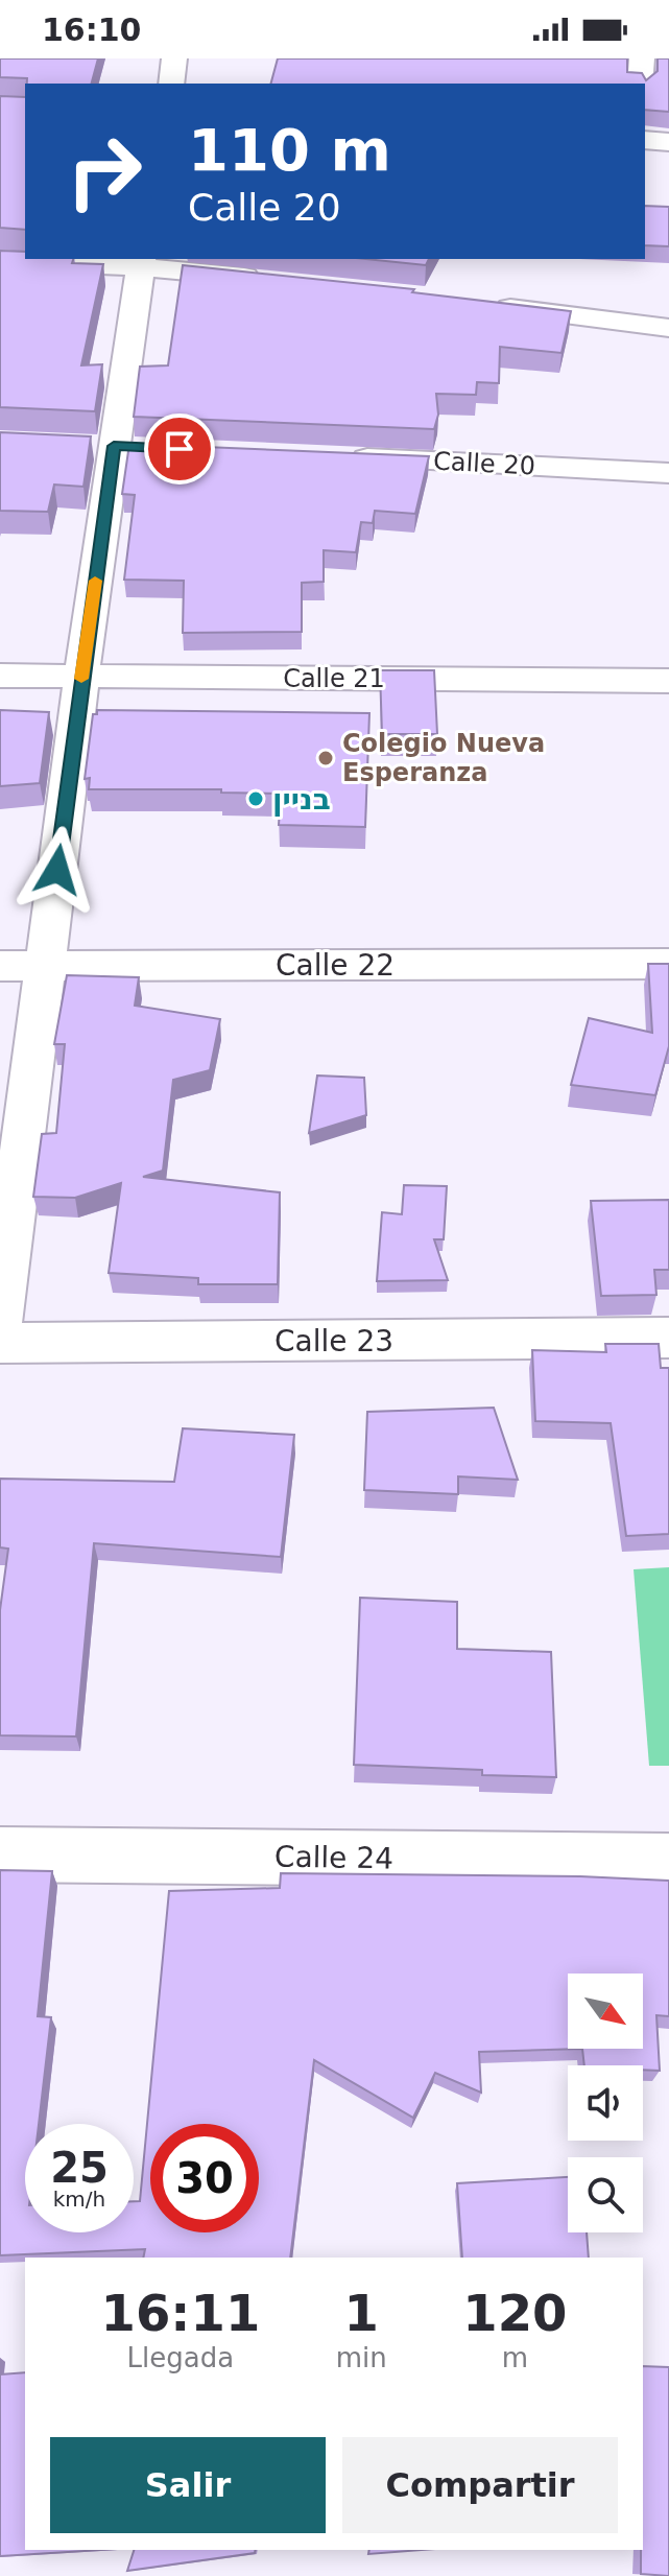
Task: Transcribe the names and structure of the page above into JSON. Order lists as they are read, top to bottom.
{
  "streets": {
    "street": [
      "Calle 20",
      "Calle 21",
      "Calle 22",
      "Calle 23",
      "Calle 24"
    ]
  },
  "places": ["Colegio Nueva Esperanza", "בניין"],
  "north": "bottom right",
  "page": {
    "status": "16:10",
    "turn": ["110 m", "Calle 20"],
    "speed": "25 km/h",
    "limit": "30",
    "eta": [
      "16:11",
      "Llegada",
      "1",
      "min",
      "120",
      "m"
    ],
    "buttons": ["Salir", "Compartir"]
  }
}
